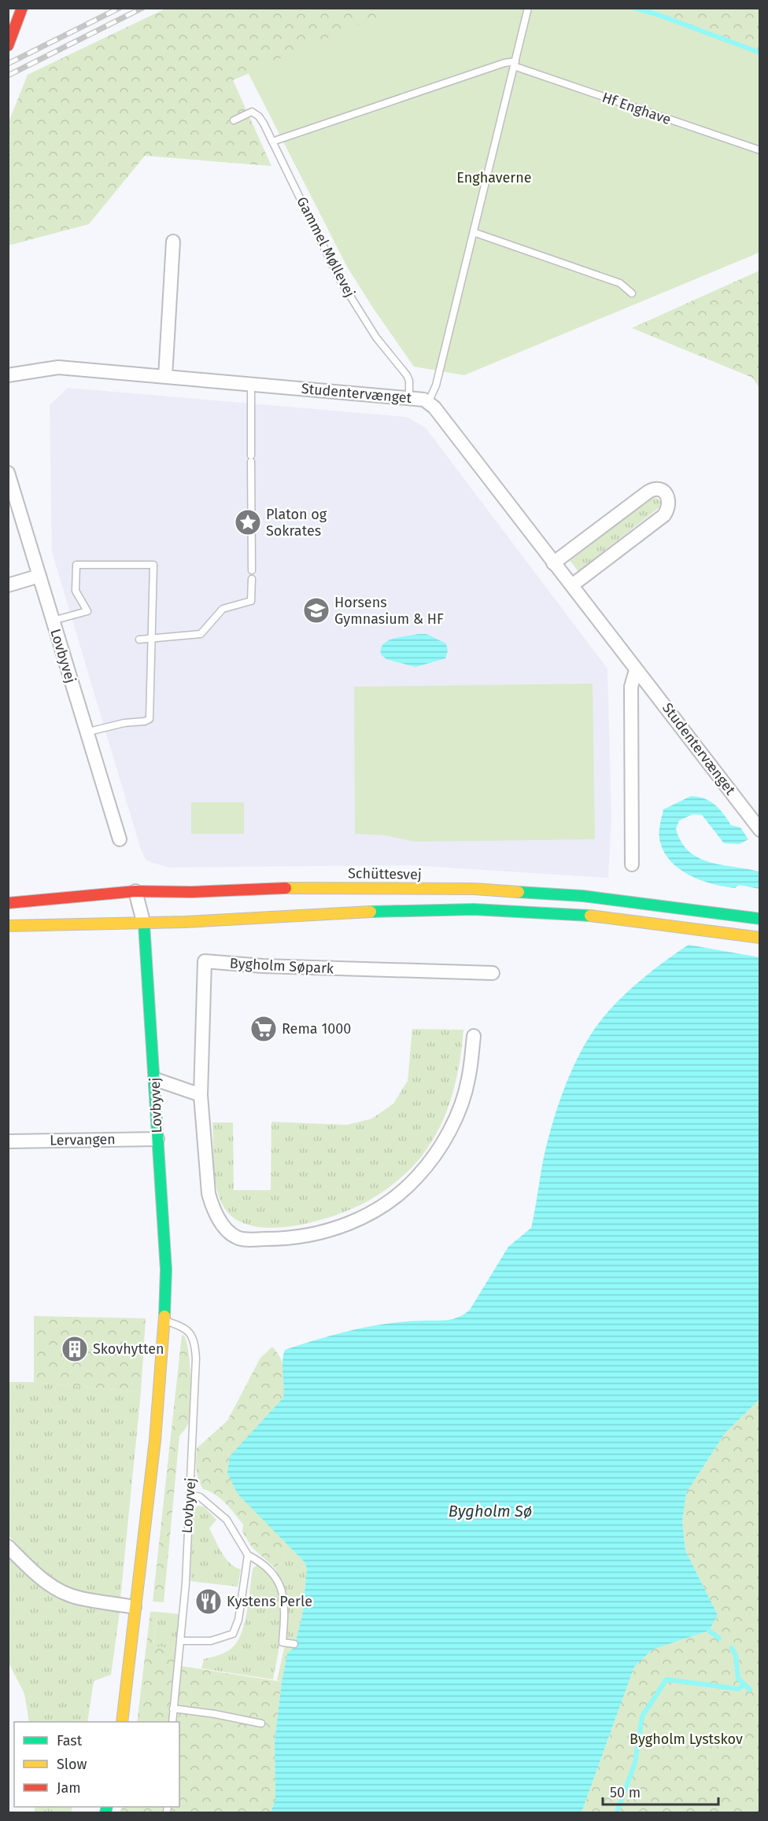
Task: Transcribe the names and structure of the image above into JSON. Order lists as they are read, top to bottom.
{
  "streets": {
    "main road": ["Lovbyvej", "Schüttesvej"],
    "street": ["Studentervænget", "Bygholm Søpark", "Lervangen"],
    "lane": ["Hf Enghave", "Gammel Møllevej"]
  },
  "crossings": [
    ["Gammel Møllevej", "Studentervænget"],
    ["Lovbyvej", "Schüttesvej"],
    ["Lovbyvej", "Lervangen"]
  ],
  "water": ["Bygholm Sø"],
  "parks": ["Enghaverne", "Bygholm Lystskov"],
  "places": {
    "place": ["Platon og Sokrates"],
    "school or university": ["Horsens Gymnasium & HF"],
    "supermarket": ["Rema 1000"],
    "building": ["Skovhytten"],
    "restaurant": ["Kystens Perle"]
  },
  "legend": ["Fast", "Slow", "Jam"],
  "scale_bar": "50 m"
}
